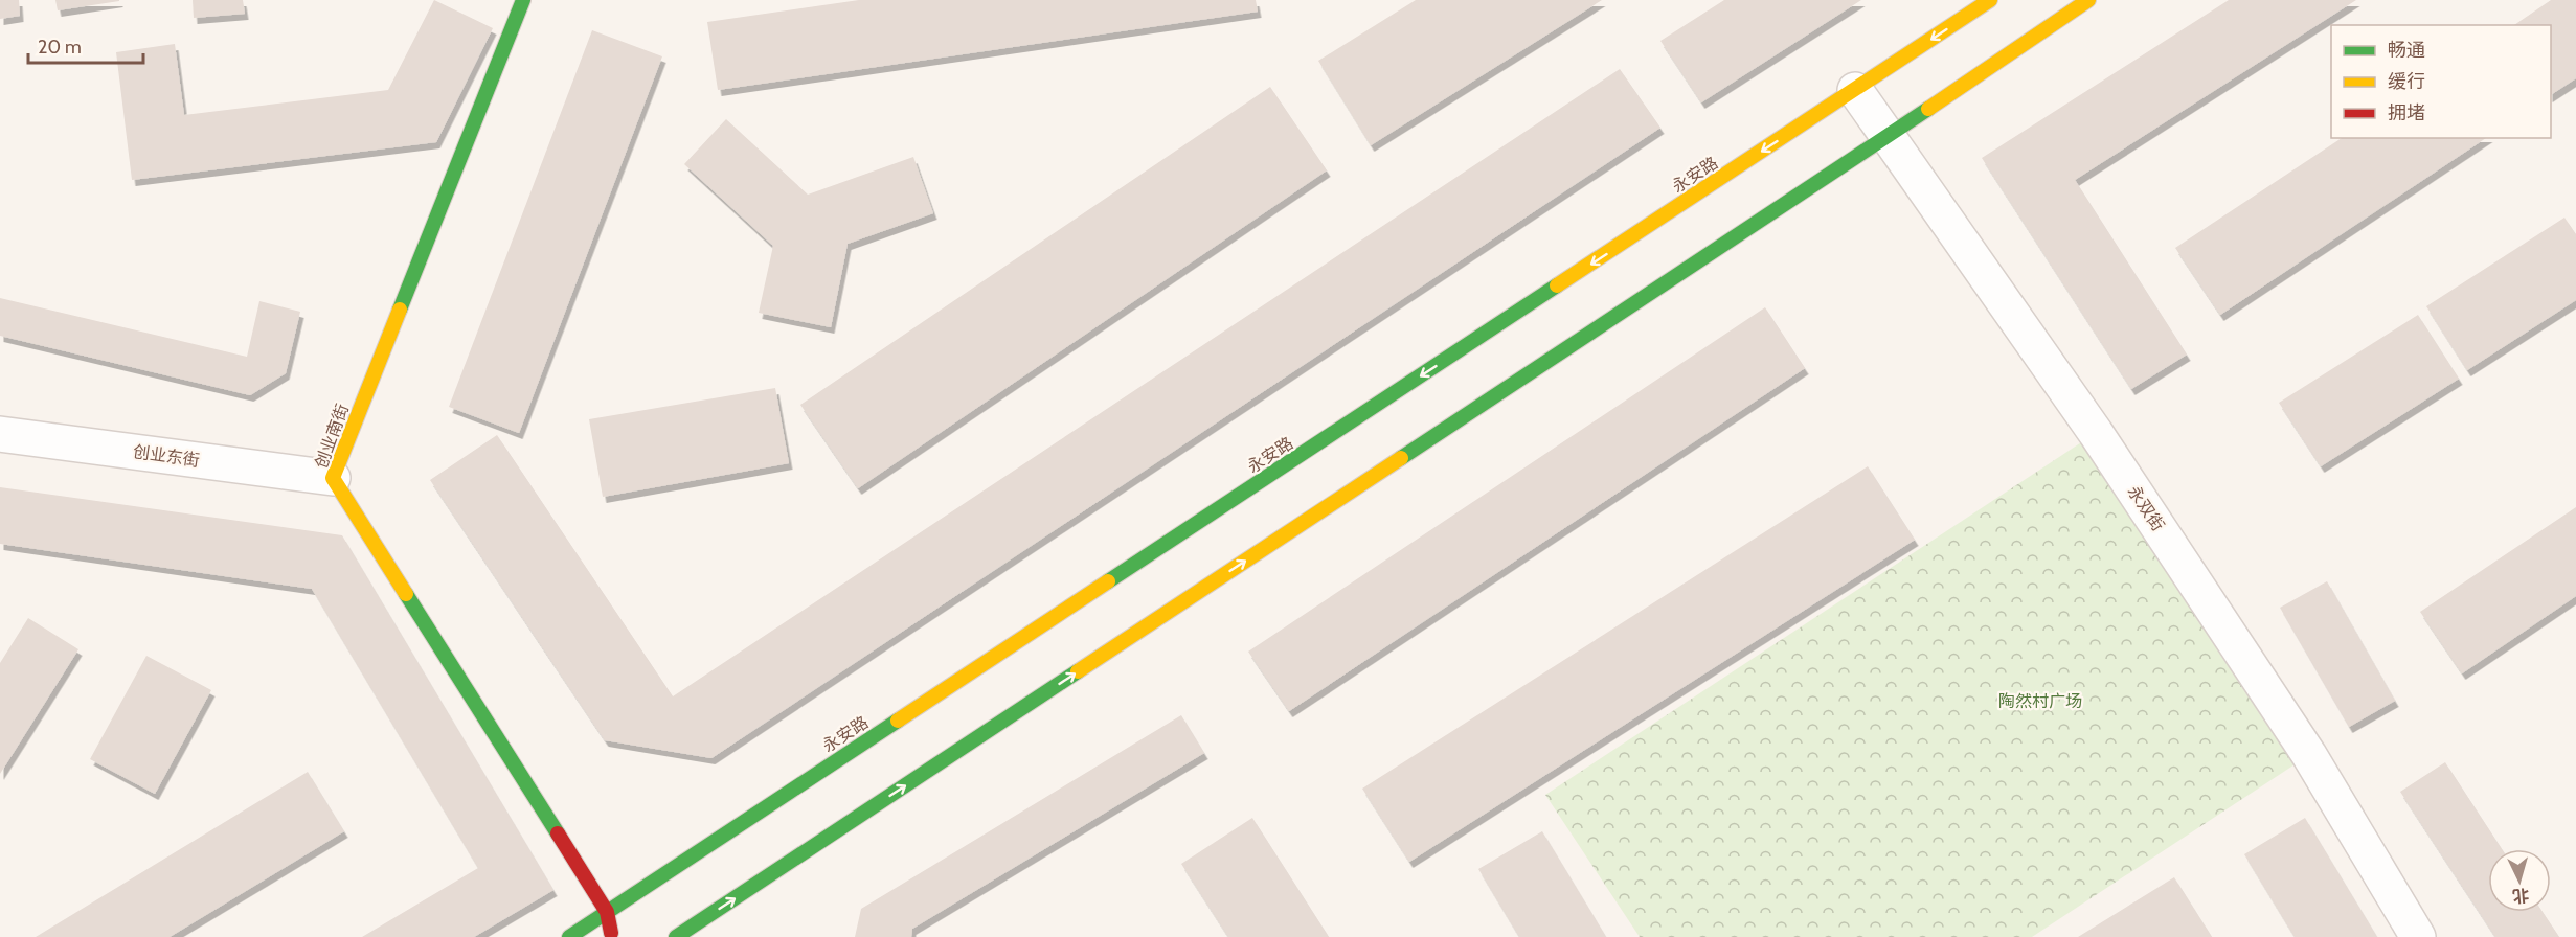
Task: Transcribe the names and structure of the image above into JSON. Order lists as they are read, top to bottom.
{
  "streets": {
    "street": [
      "永安路",
      "创业南街",
      "创业东街",
      "永双街"
    ]
  },
  "crossings": [
    ["永安路", "创业南街"],
    ["永安路", "永双街"],
    ["创业南街", "创业东街"]
  ],
  "parks": ["陶然村广场"],
  "legend": ["畅通", "缓行", "拥堵"],
  "scale_bar": "20 m",
  "north": "bottom"
}
